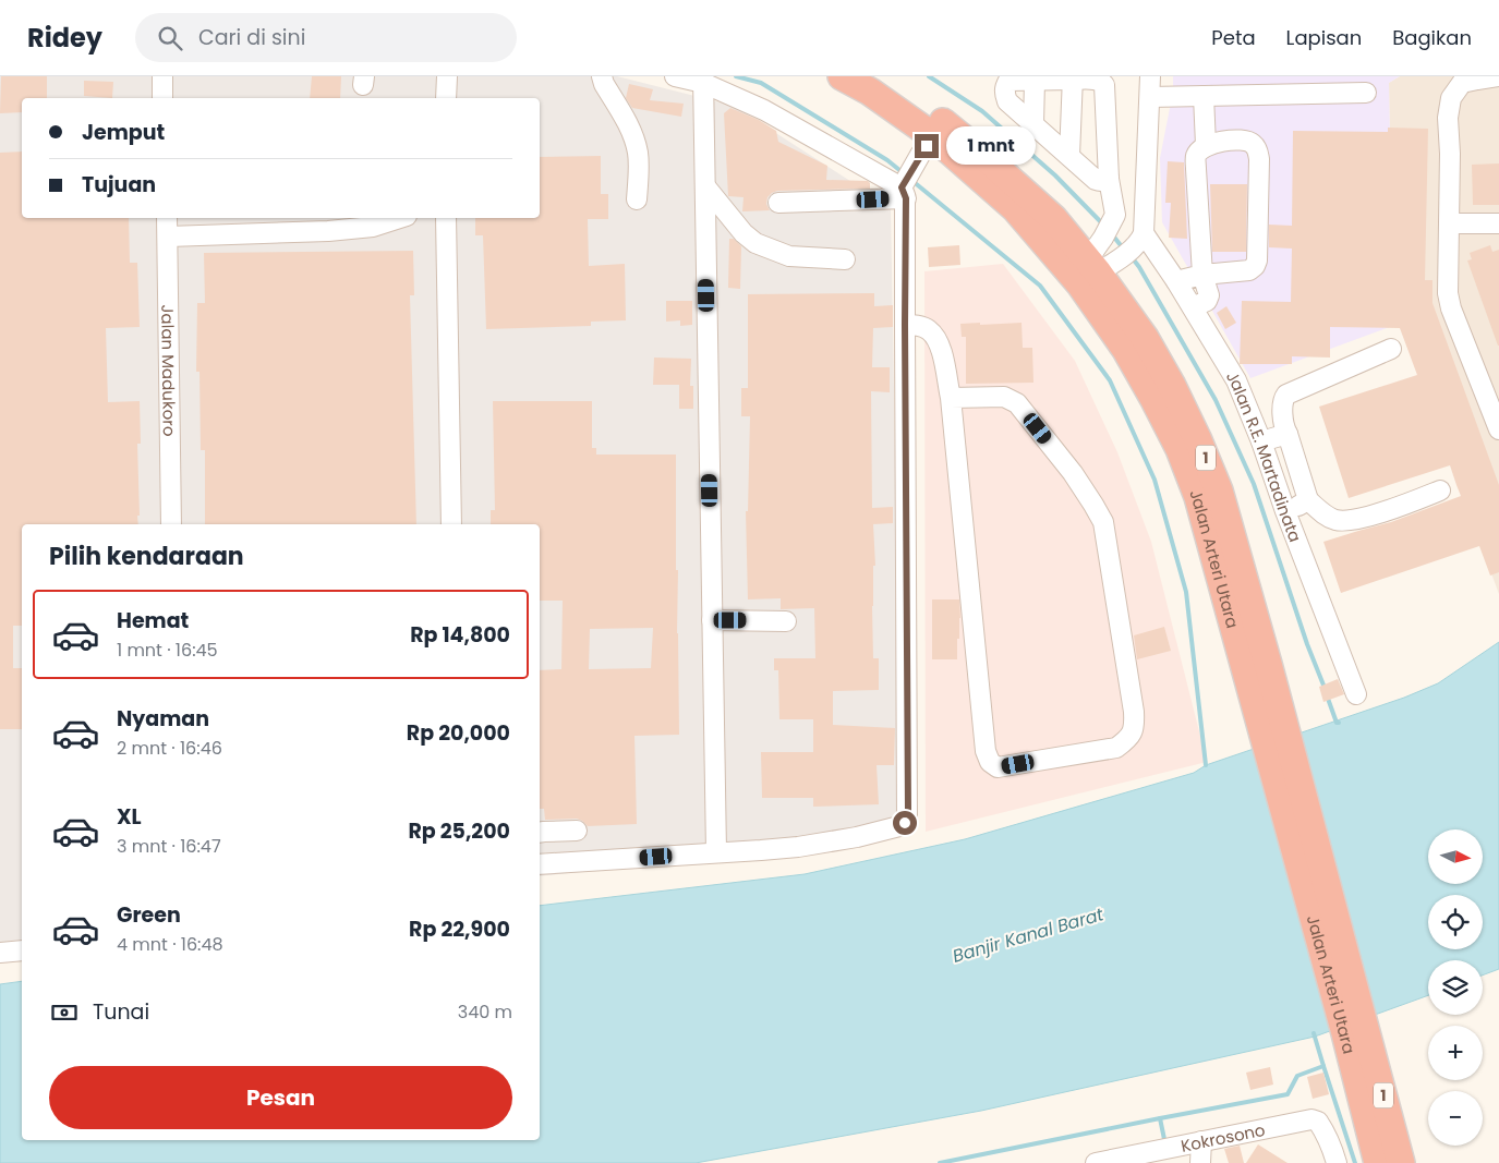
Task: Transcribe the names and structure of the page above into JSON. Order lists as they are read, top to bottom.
{
  "streets": {
    "highway": ["1", "Jalan Arteri Utara"],
    "street": ["Jalan Madukoro", "Jalan R.E. Martadinata", "Kokrosono"]
  },
  "water": ["Banjir Kanal Barat"],
  "north": "right",
  "page": {
    "header": "Ridey",
    "search": "Cari di sini",
    "nav": ["Peta", "Lapisan", "Bagikan"],
    "banner": ["Jemput", "Tujuan"],
    "bubble": "1 mnt",
    "heading": "Pilih kendaraan",
    "list": [
      {
        "name": "Hemat",
        "note": "1 mnt · 16:45",
        "value": "Rp 14,800"
      },
      {
        "name": "Nyaman",
        "note": "2 mnt · 16:46",
        "value": "Rp 20,000"
      },
      {
        "name": "XL",
        "note": "3 mnt · 16:47",
        "value": "Rp 25,200"
      },
      {
        "name": "Green",
        "note": "4 mnt · 16:48",
        "value": "Rp 22,900"
      }
    ],
    "map_buttons": ["+", "−"],
    "pay": ["Tunai", "340 m"],
    "buttons": "Pesan"
  }
}
